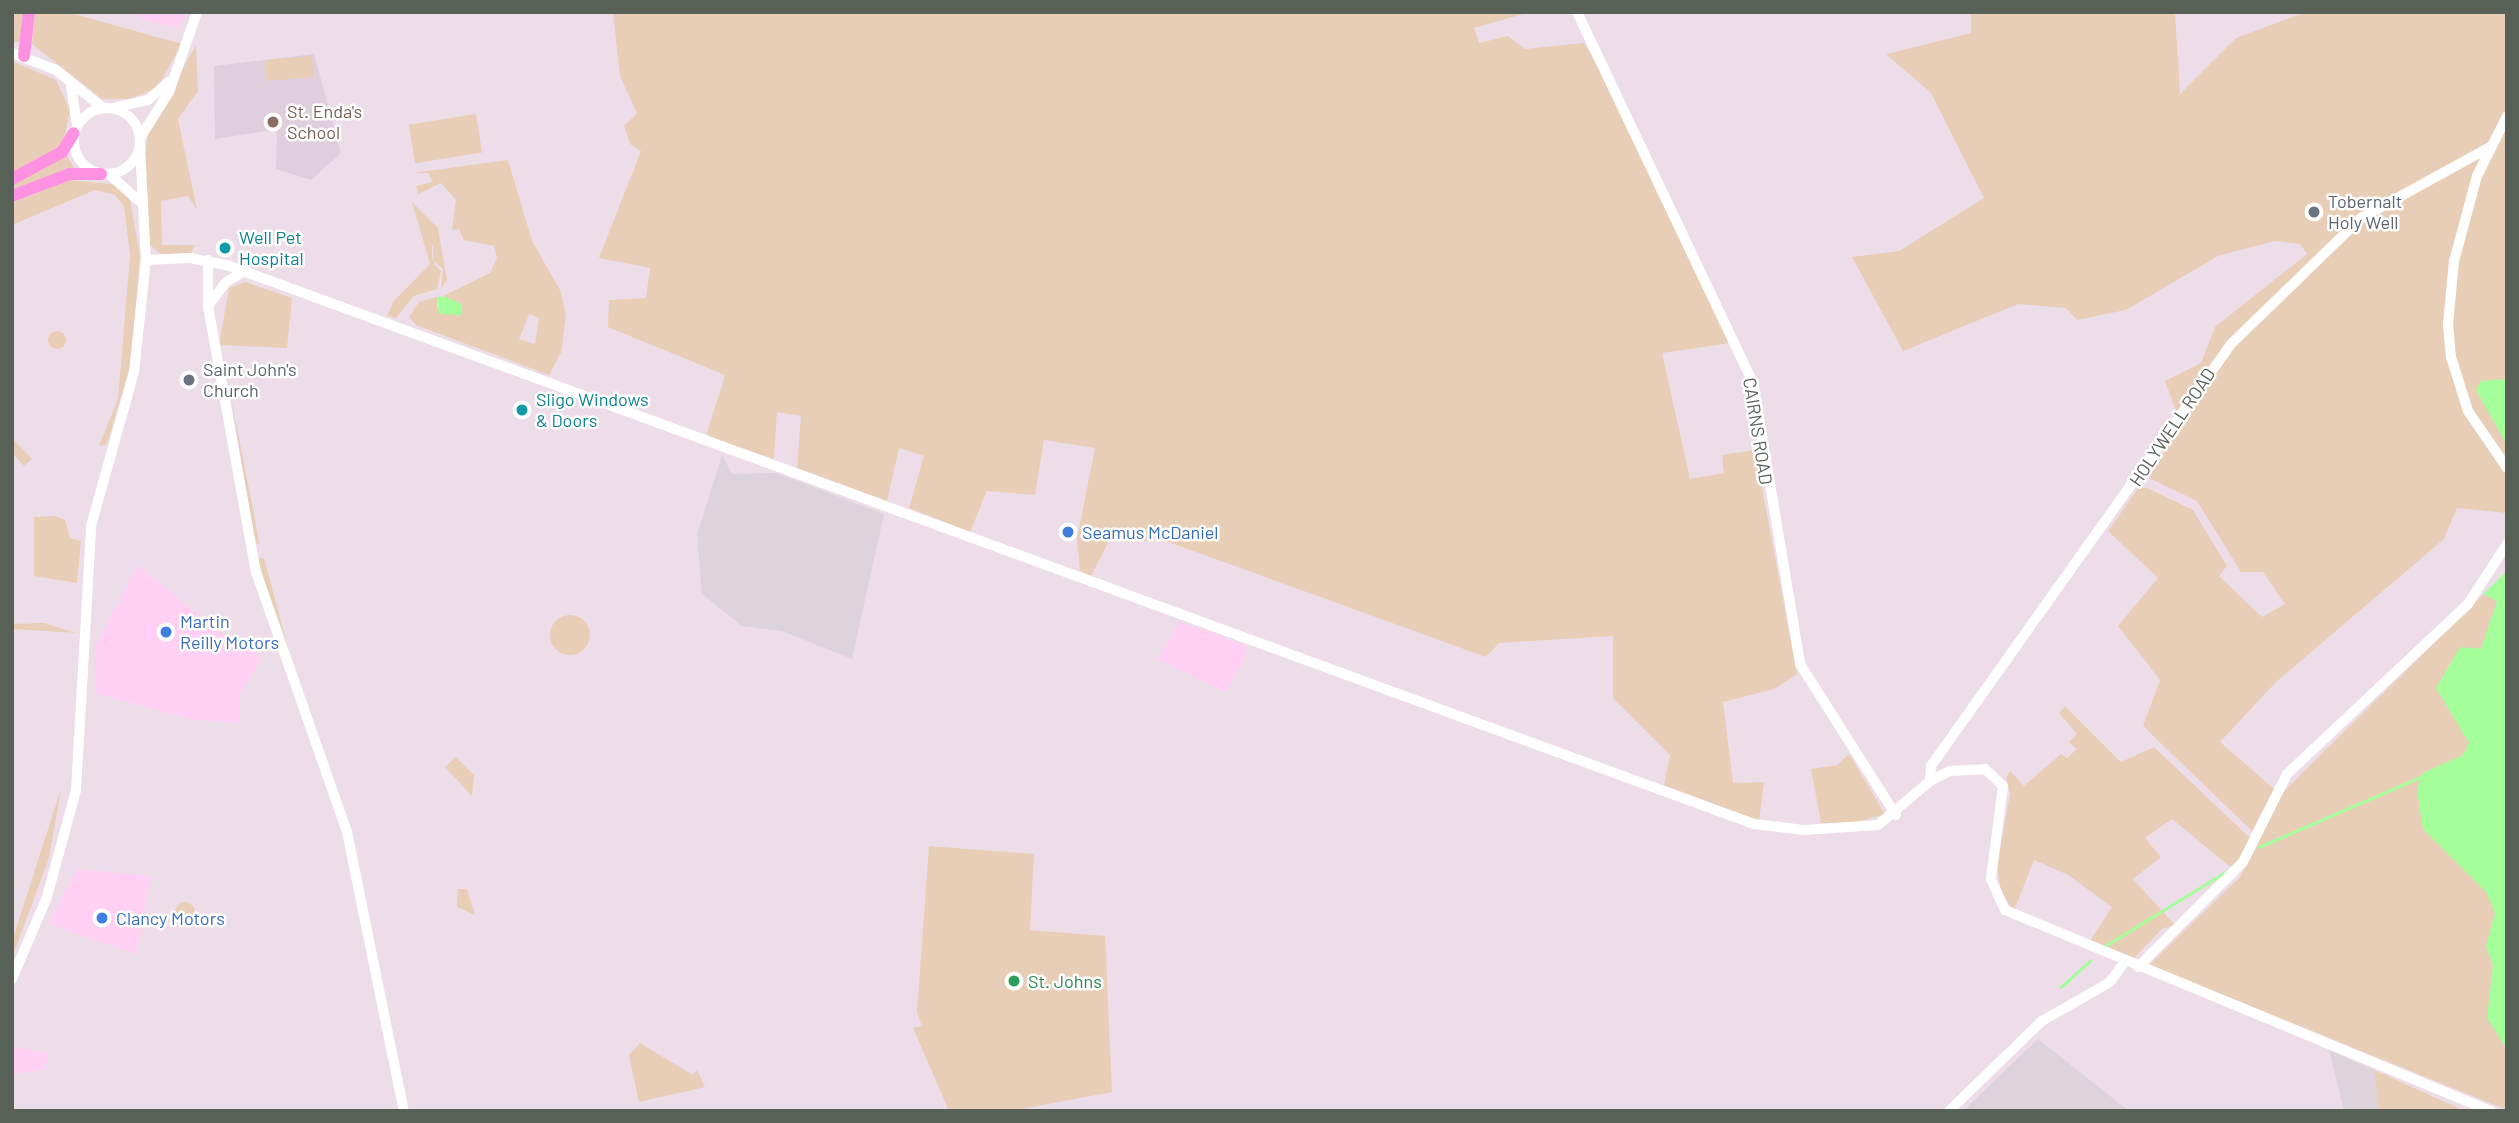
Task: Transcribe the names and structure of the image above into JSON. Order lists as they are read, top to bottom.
{
  "streets": {
    "street": ["HOLYWELL ROAD", "CAIRNS ROAD"]
  },
  "places": [
    "St. Enda's School",
    "Tobernalt Holy Well",
    "Well Pet Hospital",
    "Saint John's Church",
    "Sligo Windows & Doors",
    "Seamus McDaniel",
    "Martin Reilly Motors",
    "Clancy Motors",
    "St. Johns"
  ]
}
